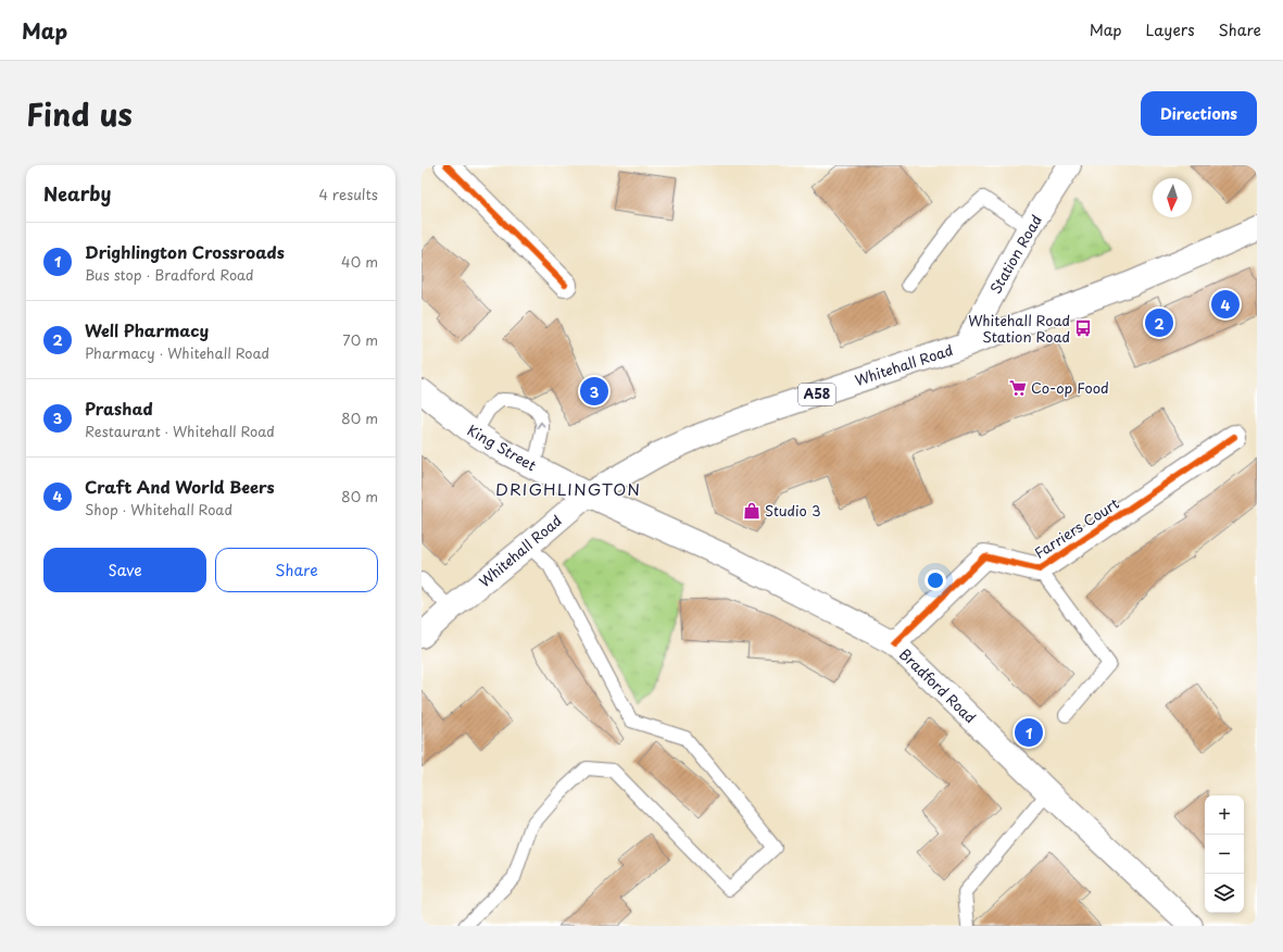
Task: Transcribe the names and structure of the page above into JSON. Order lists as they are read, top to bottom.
{
  "streets": {
    "main road": [
      "Station Road",
      "Whitehall Road",
      "A58",
      "King Street",
      "Farriers Court",
      "Bradford Road"
    ]
  },
  "crossings": [
    ["Station Road", "Whitehall Road"],
    ["Whitehall Road", "King Street"],
    ["Whitehall Road", "Bradford Road"],
    ["King Street", "Bradford Road"],
    ["Farriers Court", "Bradford Road"]
  ],
  "districts": ["DRIGHLINGTON"],
  "places": {
    "bus stop": ["Whitehall Road Station Road"],
    "supermarket": ["Co-op Food"],
    "shop": ["Studio 3"]
  },
  "north": "bottom",
  "page": {
    "header": "Map",
    "nav": ["Map", "Layers", "Share"],
    "title": "Find us",
    "buttons": [
      "Directions",
      ["Save", "Share"]
    ],
    "heading": ["Nearby", "4 results"],
    "list": [
      {
        "mark": "1",
        "name": "Drighlington Crossroads",
        "note": "Bus stop · Bradford Road",
        "value": "40 m"
      },
      {
        "mark": "2",
        "name": "Well Pharmacy",
        "note": "Pharmacy · Whitehall Road",
        "value": "70 m"
      },
      {
        "mark": "3",
        "name": "Prashad",
        "note": "Restaurant · Whitehall Road",
        "value": "80 m"
      },
      {
        "mark": "4",
        "name": "Craft And World Beers",
        "note": "Shop · Whitehall Road",
        "value": "80 m"
      }
    ],
    "pins": [
      "4",
      "2",
      "3",
      "1"
    ],
    "map_buttons": ["+", "−"]
  }
}
